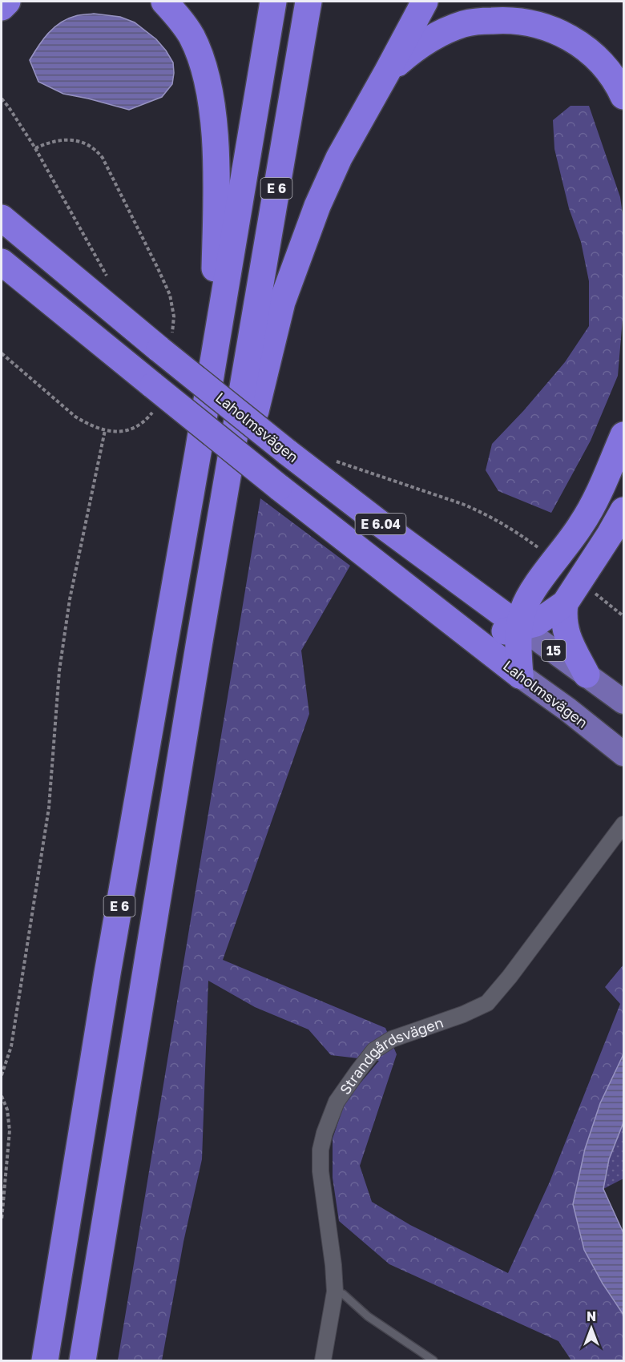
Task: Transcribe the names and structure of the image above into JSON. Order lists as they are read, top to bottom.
{
  "streets": {
    "highway": ["E 6", "Laholmsvägen", "E 6.04"],
    "main road": ["15"],
    "street": ["Strandgårdsvägen"]
  },
  "north": "top"
}
